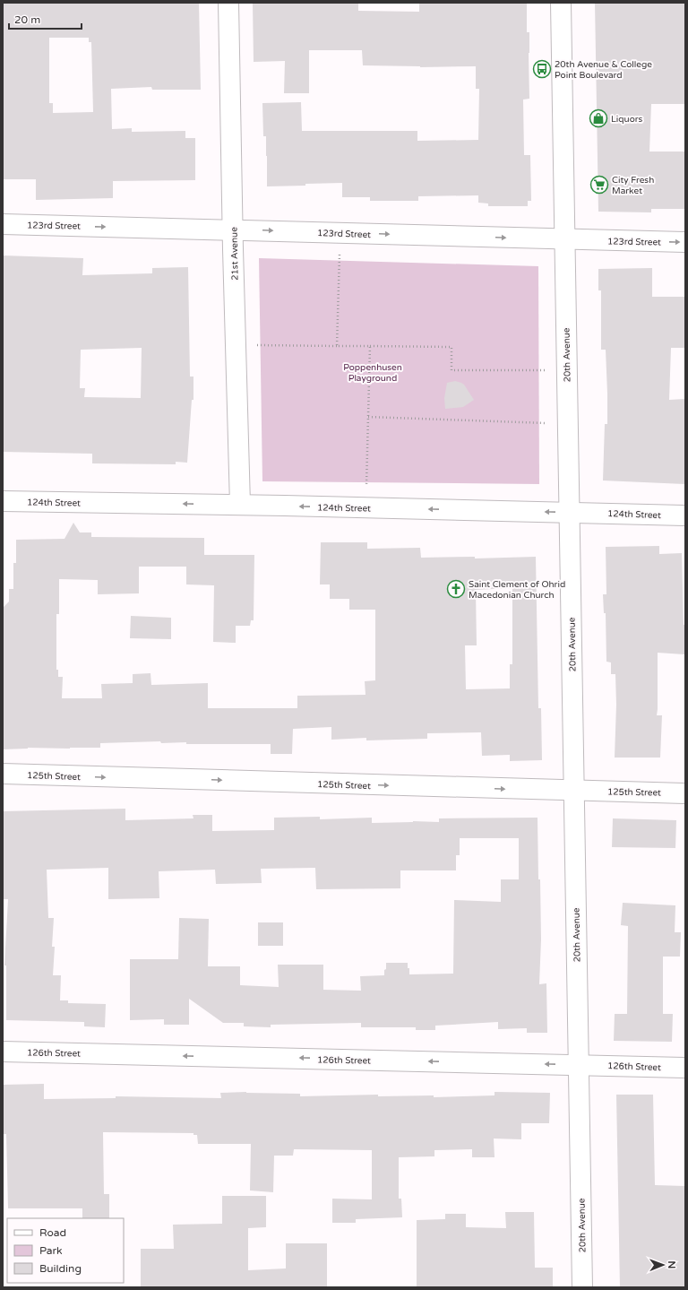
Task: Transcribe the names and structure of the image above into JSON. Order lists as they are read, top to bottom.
{
  "streets": {
    "street": [
      "123rd Street",
      "21st Avenue",
      "20th Avenue",
      "124th Street",
      "125th Street",
      "126th Street"
    ]
  },
  "crossings": [
    ["123rd Street", "21st Avenue"],
    ["123rd Street", "20th Avenue"],
    ["21st Avenue", "124th Street"],
    ["20th Avenue", "124th Street"],
    ["20th Avenue", "125th Street"],
    ["20th Avenue", "126th Street"]
  ],
  "one_way": [
    "123rd Street",
    "124th Street",
    "125th Street",
    "126th Street"
  ],
  "parks": ["Poppenhusen Playground"],
  "places": {
    "bus stop": ["20th Avenue & College Point Boulevard"],
    "shop": ["Liquors"],
    "supermarket": ["City Fresh Market"],
    "church": ["Saint Clement of Ohrid Macedonian Church"]
  },
  "legend": ["Road", "Park", "Building"],
  "scale_bar": "20 m",
  "north": "right"
}
